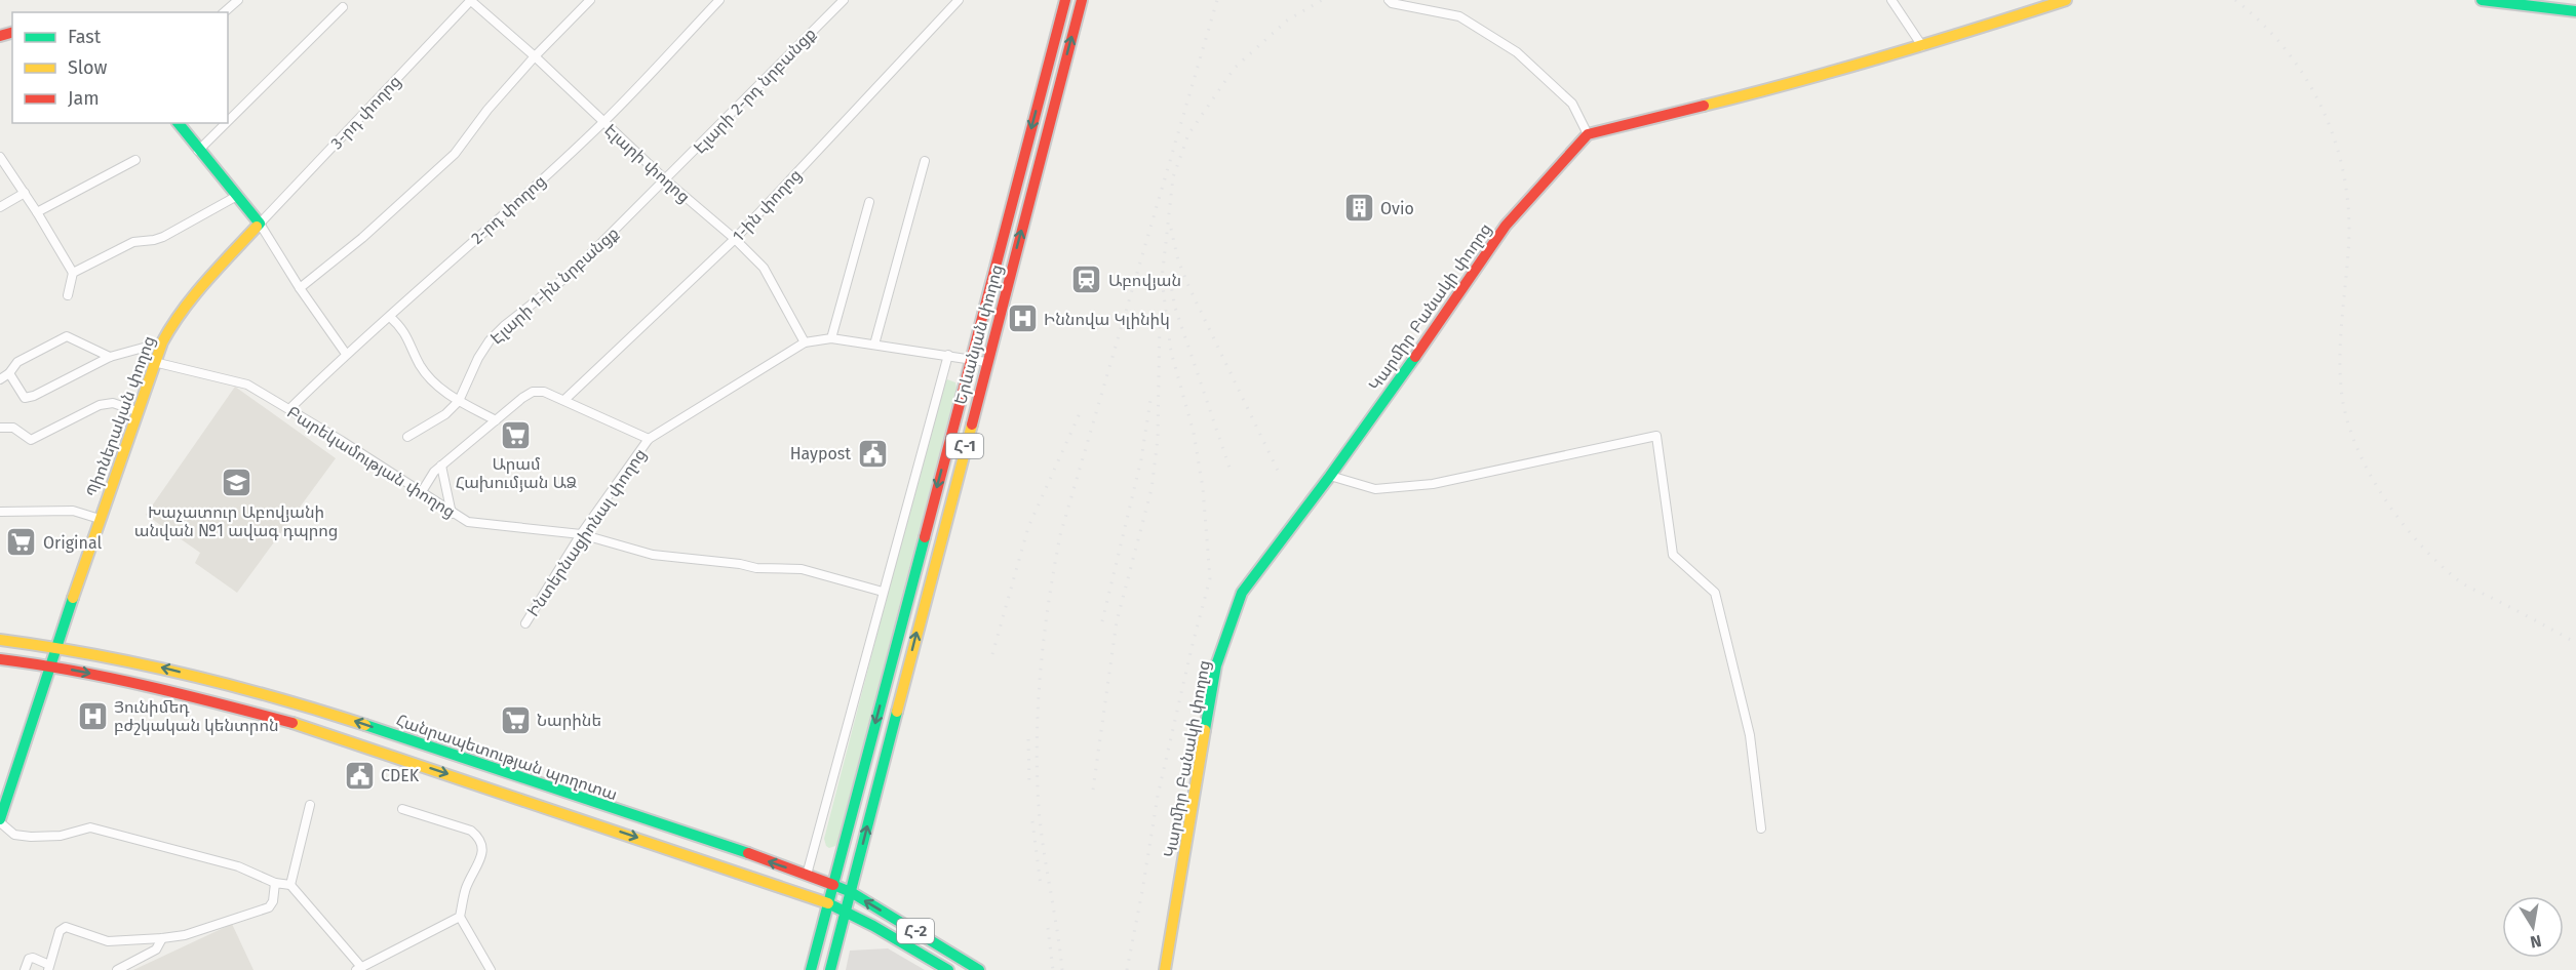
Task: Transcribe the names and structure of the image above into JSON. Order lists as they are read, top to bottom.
{
  "streets": {
    "main road": [
      "Կարմիր Բանակի փողոց",
      "Երևանյան փողոց",
      "Պիոներական փողոց",
      "Հ-1",
      "Հանրապետության պողոտա",
      "Հ-2"
    ],
    "street": [
      "Էլարի 2-րդ նրբանցք",
      "3-րդ փողոց",
      "Էլարի փողոց",
      "1-ին փողոց",
      "2-րդ փողոց",
      "Էլարի 1-ին նրբանցք",
      "Բարեկամության փողոց",
      "Ինտերնացիոնալ փողոց"
    ]
  },
  "crossings": [
    ["Էլարի 2-րդ նրբանցք", "Էլարի փողոց"],
    ["Էլարի 2-րդ նրբանցք", "Էլարի 1-ին նրբանցք"],
    ["3-րդ փողոց", "Էլարի փողոց"],
    ["3-րդ փողոց", "Պիոներական փողոց"],
    ["Էլարի փողոց", "1-ին փողոց"],
    ["Էլարի փողոց", "2-րդ փողոց"],
    ["Էլարի փողոց", "Էլարի 1-ին նրբանցք"],
    ["Էլարի փողոց", "Ինտերնացիոնալ փողոց"],
    ["2-րդ փողոց", "Բարեկամության փողոց"],
    ["Երևանյան փողոց", "Հ-1"],
    ["Երևանյան փողոց", "Ինտերնացիոնալ փողոց"],
    ["Երևանյան փողոց", "Հանրապետության պողոտա"],
    ["Պիոներական փողոց", "Բարեկամության փողոց"],
    ["Պիոներական փողոց", "Հանրապետության պողոտա"],
    ["Հ-1", "Հանրապետության պողոտա"],
    ["Բարեկամության փողոց", "Ինտերնացիոնալ փողոց"]
  ],
  "places": {
    "building": ["Ovio"],
    "station": ["Աբովյան"],
    "hospital": ["Իննովա Կլինիկ", "Յունիմեդ բժշկական կենտրոն"],
    "supermarket": ["Արամ Հախումյան ԱՁ", "Original", "Նարինե"],
    "public building": ["Haypost", "CDEK"],
    "school or university": ["Խաչատուր Աբովյանի անվան №1 ավագ դպրոց"]
  },
  "legend": ["Fast", "Slow", "Jam"],
  "north": "bottom"
}
